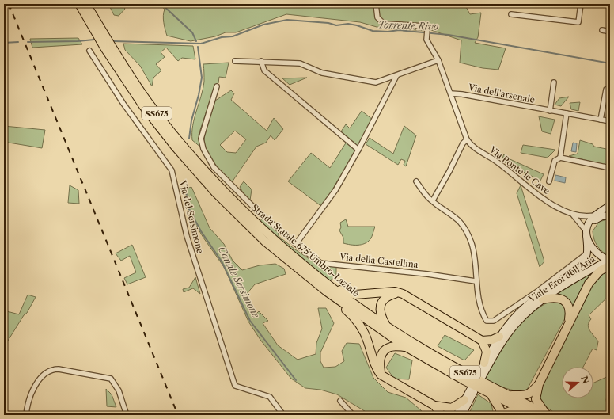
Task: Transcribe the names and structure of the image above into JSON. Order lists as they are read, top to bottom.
{
  "streets": {
    "highway": ["SS675", "Strada Statale 675 Umbro-Laziale"],
    "main road": ["Viale Eroi dell'Aria"],
    "street": [
      "Via dell'arsenale",
      "Via Ponte le Cave",
      "Via del Sersimone",
      "Via della Castellina"
    ]
  },
  "crossings": [
    ["Via dell'arsenale", "Via Ponte le Cave"],
    ["Via Ponte le Cave", "Viale Eroi dell'Aria"]
  ],
  "water": ["Torrente Rivo", "Canale Sersimone"],
  "north": "right"
}
